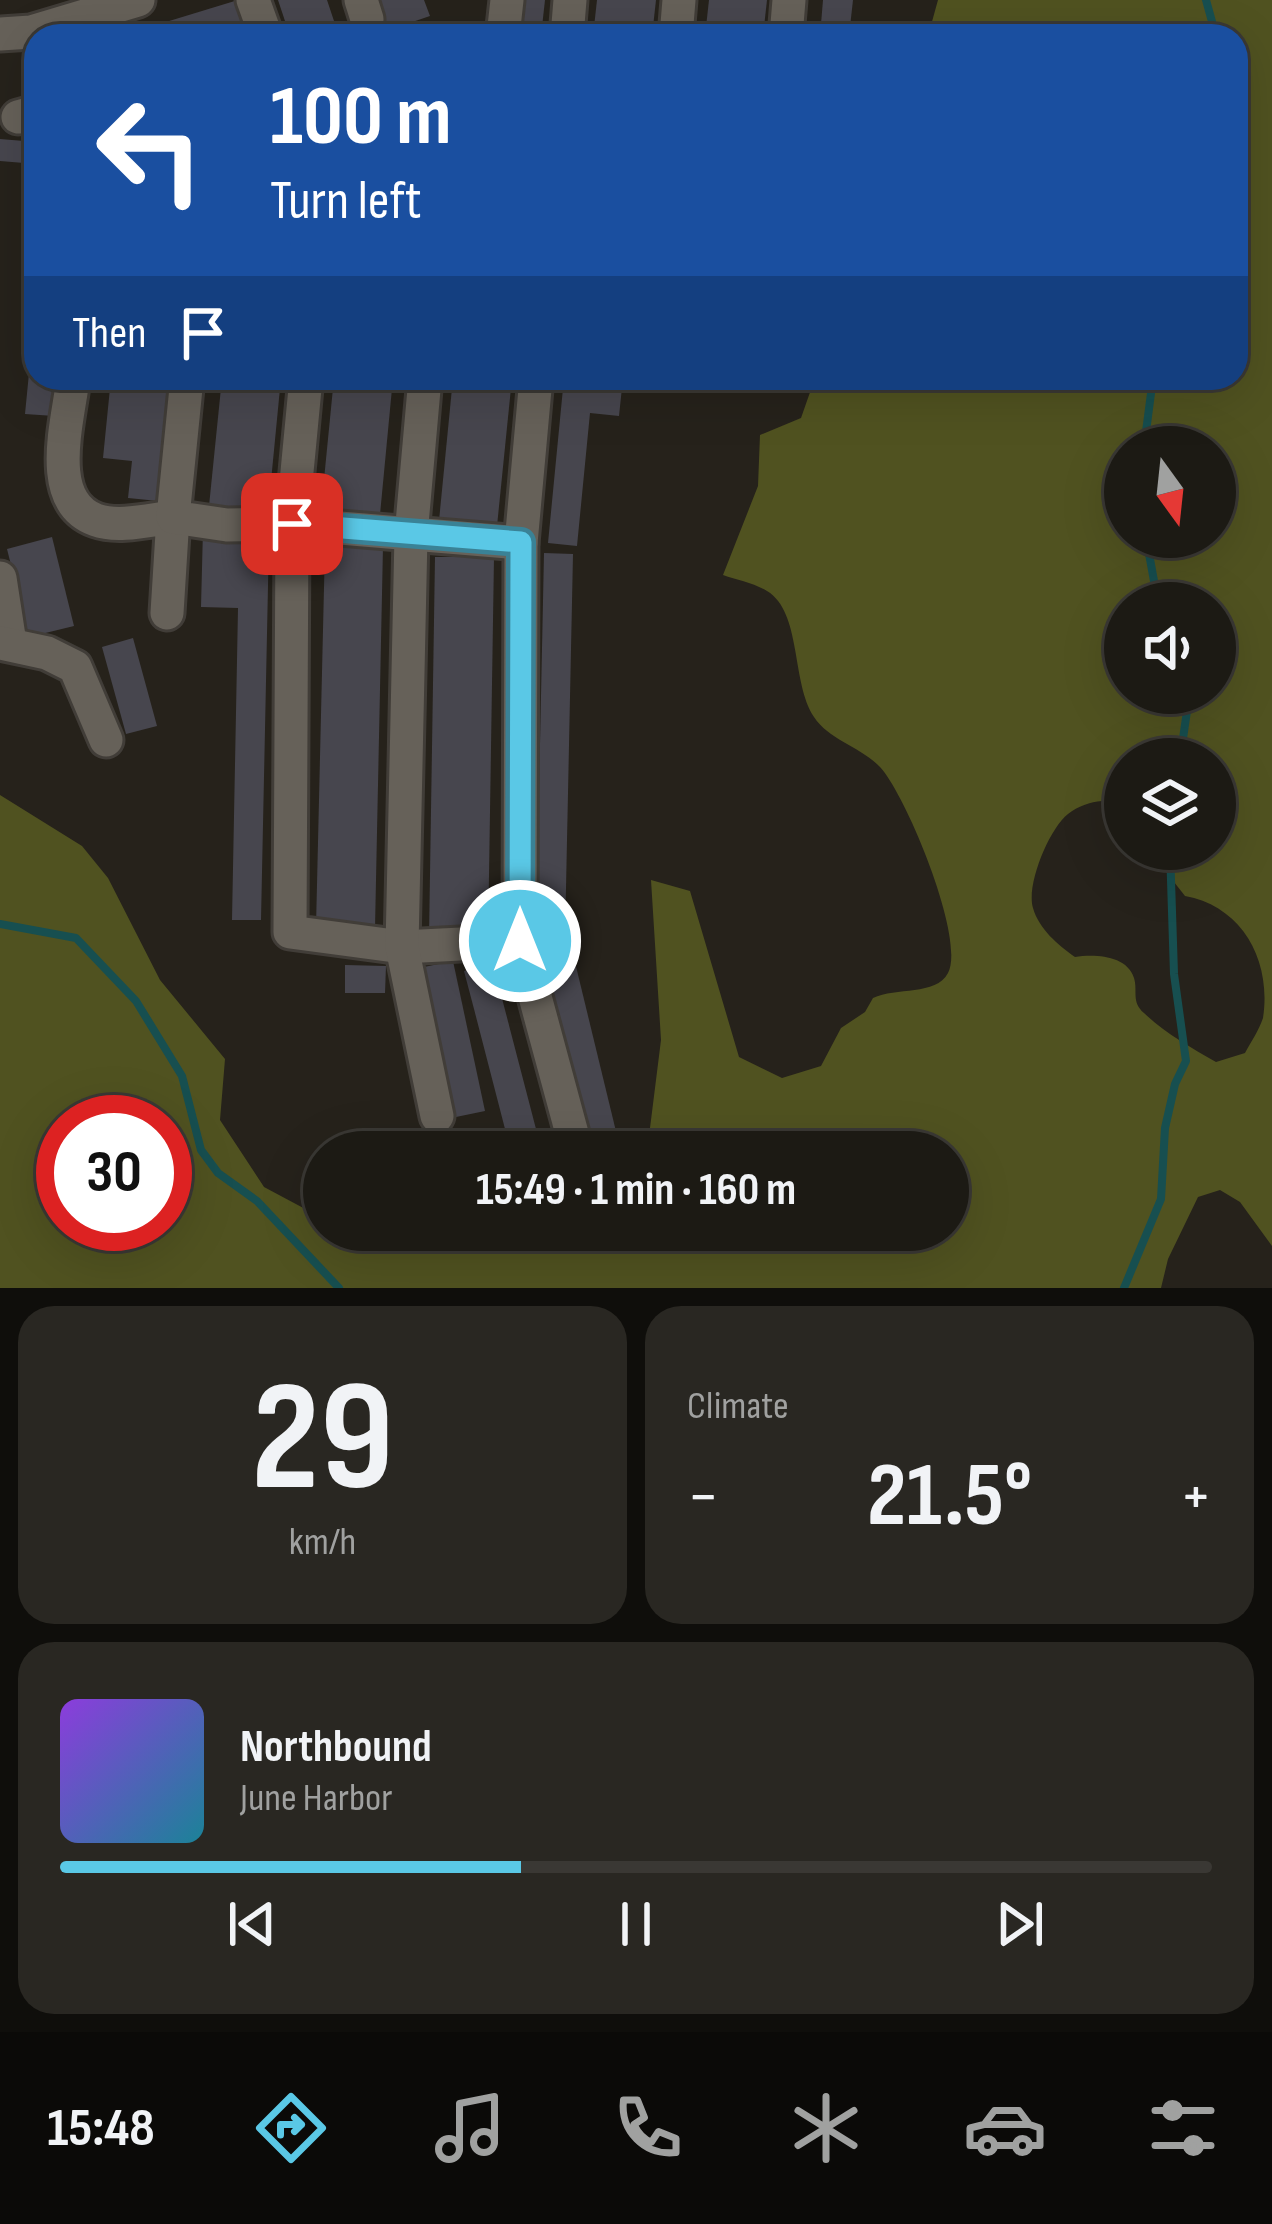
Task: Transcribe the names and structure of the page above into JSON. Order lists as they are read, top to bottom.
{
  "north": "bottom",
  "page": {
    "turn": ["100 m", "Turn left"],
    "then": "Then",
    "limit": "30",
    "trip": "15:49 · 1 min · 160 m",
    "tile": [
      ["29", "km/h"],
      "Climate"
    ],
    "heat": ["−", "21.5°", "+"],
    "song": ["Northbound", "June Harbor"],
    "tabs": "15:48"
  }
}
